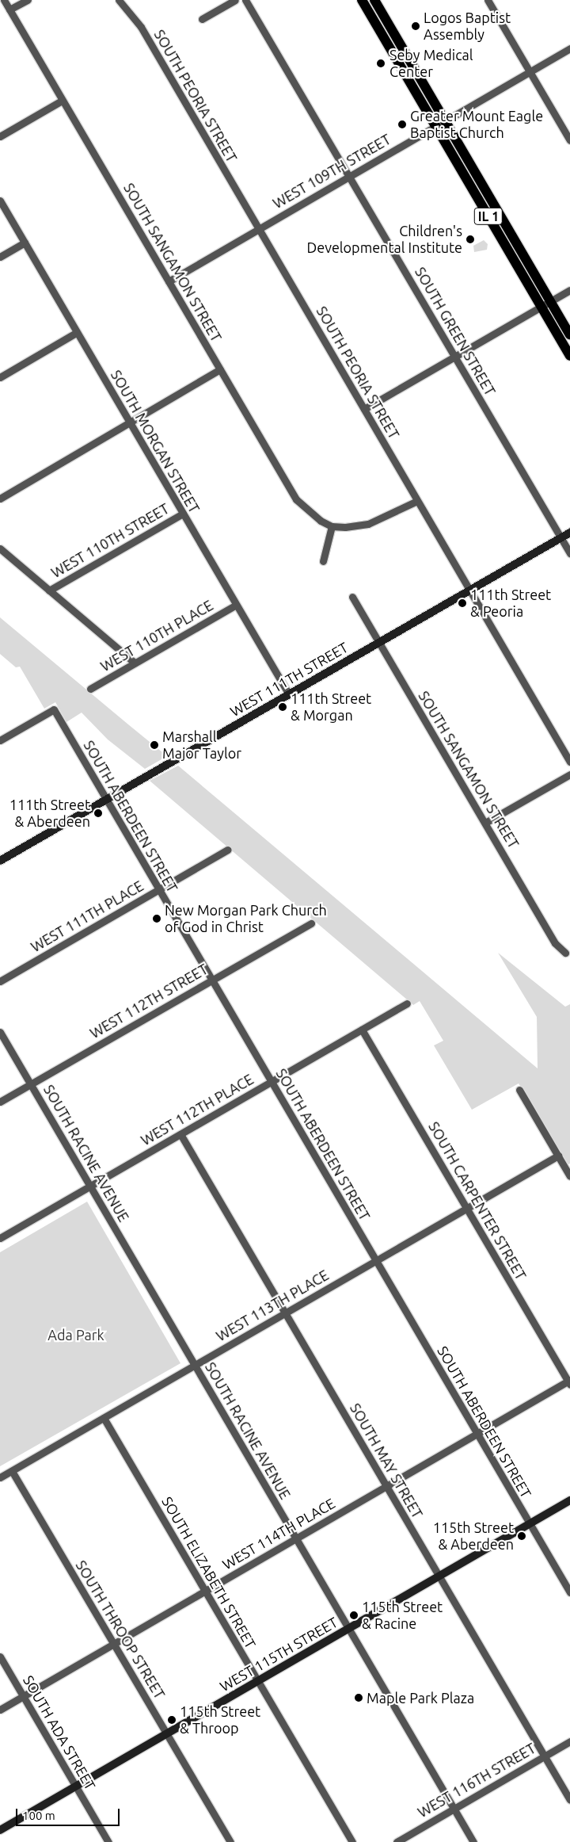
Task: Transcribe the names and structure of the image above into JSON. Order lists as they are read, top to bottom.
{
  "streets": {
    "main road": ["IL 1"],
    "street": [
      "SOUTH PEORIA STREET",
      "WEST 109TH STREET",
      "SOUTH SANGAMON STREET",
      "SOUTH GREEN STREET",
      "SOUTH MORGAN STREET",
      "WEST 110TH STREET",
      "WEST 110TH PLACE",
      "WEST 111TH STREET",
      "SOUTH ABERDEEN STREET",
      "WEST 111TH PLACE",
      "WEST 112TH STREET",
      "WEST 112TH PLACE",
      "SOUTH RACINE AVENUE",
      "SOUTH CARPENTER STREET",
      "WEST 113TH PLACE",
      "SOUTH MAY STREET",
      "WEST 114TH PLACE",
      "SOUTH ELIZABETH STREET",
      "SOUTH THROOP STREET",
      "WEST 115TH STREET",
      "SOUTH ADA STREET",
      "WEST 116TH STREET"
    ]
  },
  "crossings": [
    ["SOUTH PEORIA STREET", "WEST 109TH STREET"],
    ["SOUTH PEORIA STREET", "WEST 111TH STREET"],
    ["WEST 109TH STREET", "IL 1"],
    ["WEST 109TH STREET", "SOUTH SANGAMON STREET"],
    ["WEST 109TH STREET", "SOUTH GREEN STREET"],
    ["SOUTH SANGAMON STREET", "WEST 111TH STREET"],
    ["SOUTH GREEN STREET", "WEST 111TH STREET"],
    ["SOUTH MORGAN STREET", "WEST 110TH STREET"],
    ["SOUTH MORGAN STREET", "WEST 110TH PLACE"],
    ["SOUTH MORGAN STREET", "WEST 111TH STREET"],
    ["WEST 111TH STREET", "SOUTH ABERDEEN STREET"],
    ["SOUTH ABERDEEN STREET", "WEST 111TH PLACE"],
    ["SOUTH ABERDEEN STREET", "WEST 112TH STREET"],
    ["SOUTH ABERDEEN STREET", "WEST 112TH PLACE"],
    ["SOUTH ABERDEEN STREET", "WEST 113TH PLACE"],
    ["SOUTH ABERDEEN STREET", "WEST 114TH PLACE"],
    ["SOUTH ABERDEEN STREET", "WEST 115TH STREET"],
    ["WEST 112TH STREET", "SOUTH RACINE AVENUE"],
    ["WEST 112TH PLACE", "SOUTH RACINE AVENUE"],
    ["WEST 112TH PLACE", "SOUTH CARPENTER STREET"],
    ["WEST 112TH PLACE", "SOUTH MAY STREET"],
    ["SOUTH RACINE AVENUE", "WEST 113TH PLACE"],
    ["SOUTH RACINE AVENUE", "WEST 114TH PLACE"],
    ["SOUTH RACINE AVENUE", "WEST 115TH STREET"],
    ["SOUTH RACINE AVENUE", "WEST 116TH STREET"],
    ["SOUTH CARPENTER STREET", "WEST 113TH PLACE"],
    ["SOUTH CARPENTER STREET", "WEST 114TH PLACE"],
    ["WEST 113TH PLACE", "SOUTH MAY STREET"],
    ["WEST 113TH PLACE", "SOUTH ELIZABETH STREET"],
    ["WEST 113TH PLACE", "SOUTH THROOP STREET"],
    ["SOUTH MAY STREET", "WEST 114TH PLACE"],
    ["SOUTH MAY STREET", "WEST 115TH STREET"],
    ["SOUTH MAY STREET", "WEST 116TH STREET"],
    ["WEST 114TH PLACE", "SOUTH ELIZABETH STREET"],
    ["WEST 114TH PLACE", "SOUTH THROOP STREET"],
    ["WEST 114TH PLACE", "SOUTH ADA STREET"],
    ["SOUTH ELIZABETH STREET", "WEST 115TH STREET"],
    ["SOUTH THROOP STREET", "WEST 115TH STREET"],
    ["WEST 115TH STREET", "SOUTH ADA STREET"]
  ],
  "parks": ["Ada Park"],
  "places": [
    "Logos Baptist Assembly",
    "Seby Medical Center",
    "Greater Mount Eagle Baptist Church",
    "Children's Developmental Institute",
    "111th Street & Peoria",
    "111th Street & Morgan",
    "Marshall Major Taylor",
    "111th Street & Aberdeen",
    "New Morgan Park Church of God in Christ",
    "115th Street & Aberdeen",
    "115th Street & Racine",
    "Maple Park Plaza",
    "115th Street & Throop"
  ],
  "scale_bar": "100 m"
}
